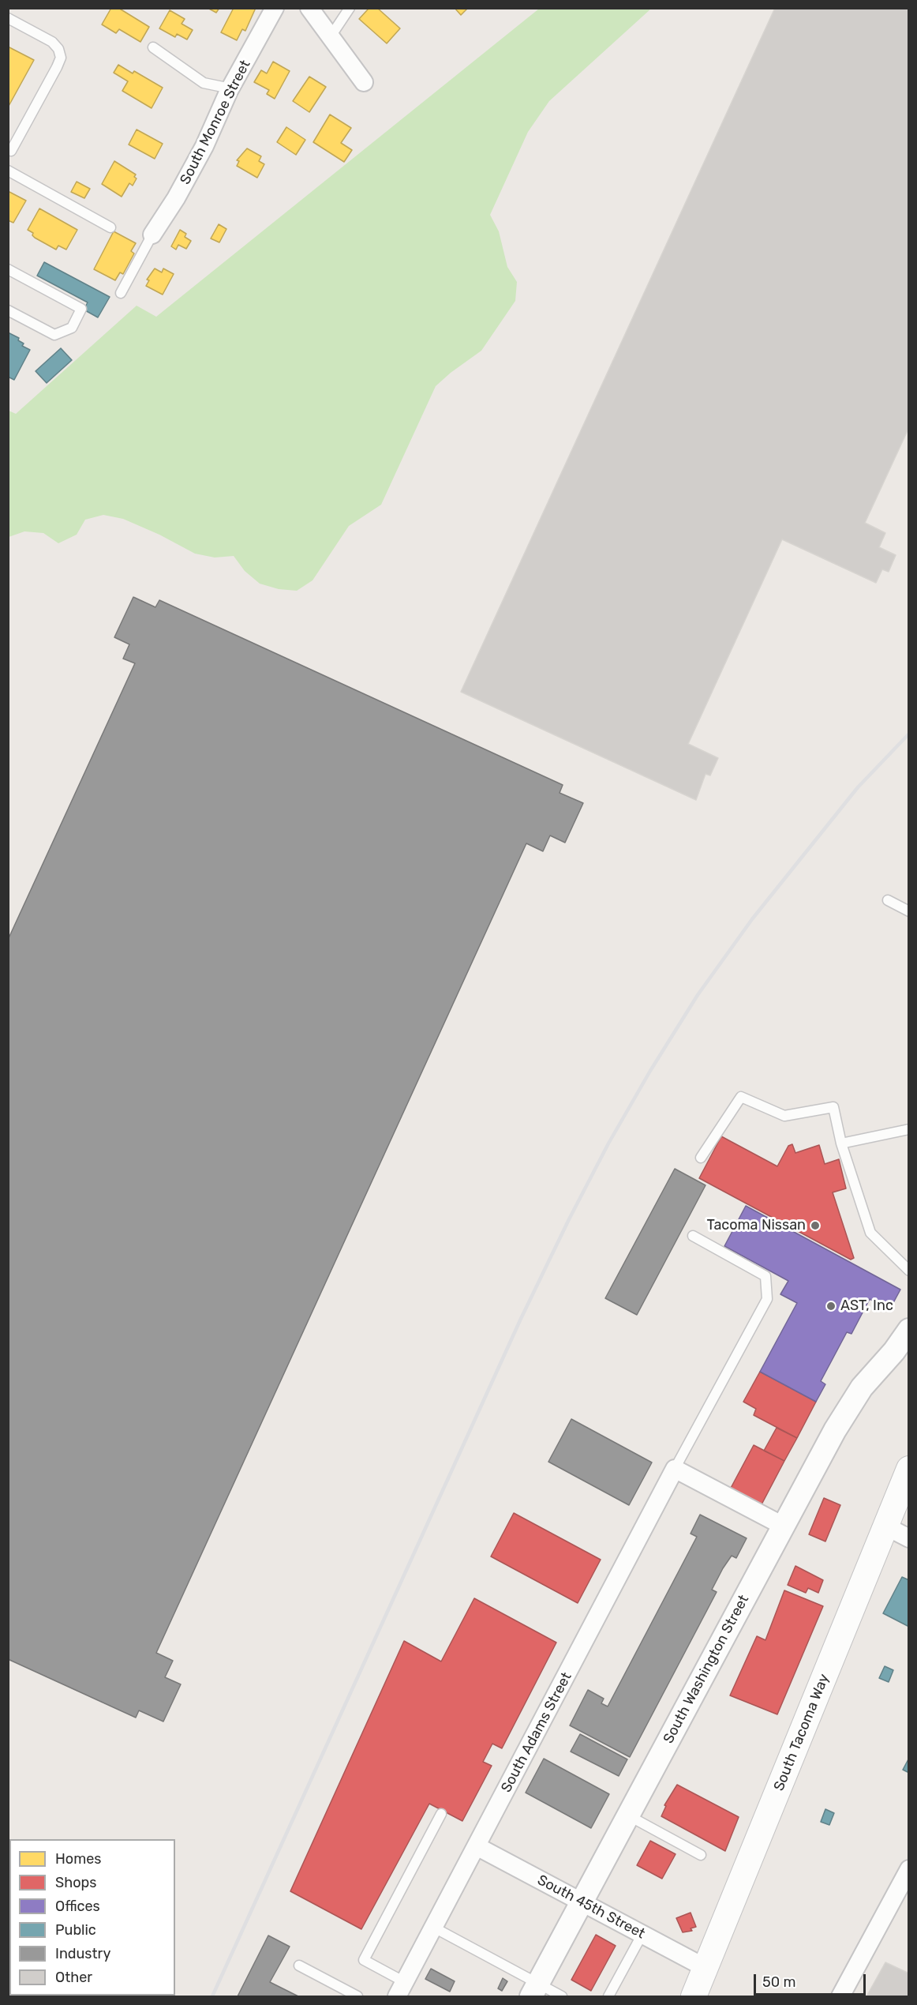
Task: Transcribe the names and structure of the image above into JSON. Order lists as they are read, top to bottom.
{
  "streets": {
    "main road": ["South Tacoma Way"],
    "street": [
      "South Monroe Street",
      "South Washington Street",
      "South Adams Street",
      "South 45th Street"
    ]
  },
  "crossings": [
    ["South Washington Street", "South 45th Street"],
    ["South Adams Street", "South 45th Street"],
    ["South Tacoma Way", "South 45th Street"]
  ],
  "places": ["Tacoma Nissan", "AST, Inc"],
  "legend": [
    "Homes",
    "Shops",
    "Offices",
    "Public",
    "Industry",
    "Other"
  ],
  "scale_bar": "50 m"
}
